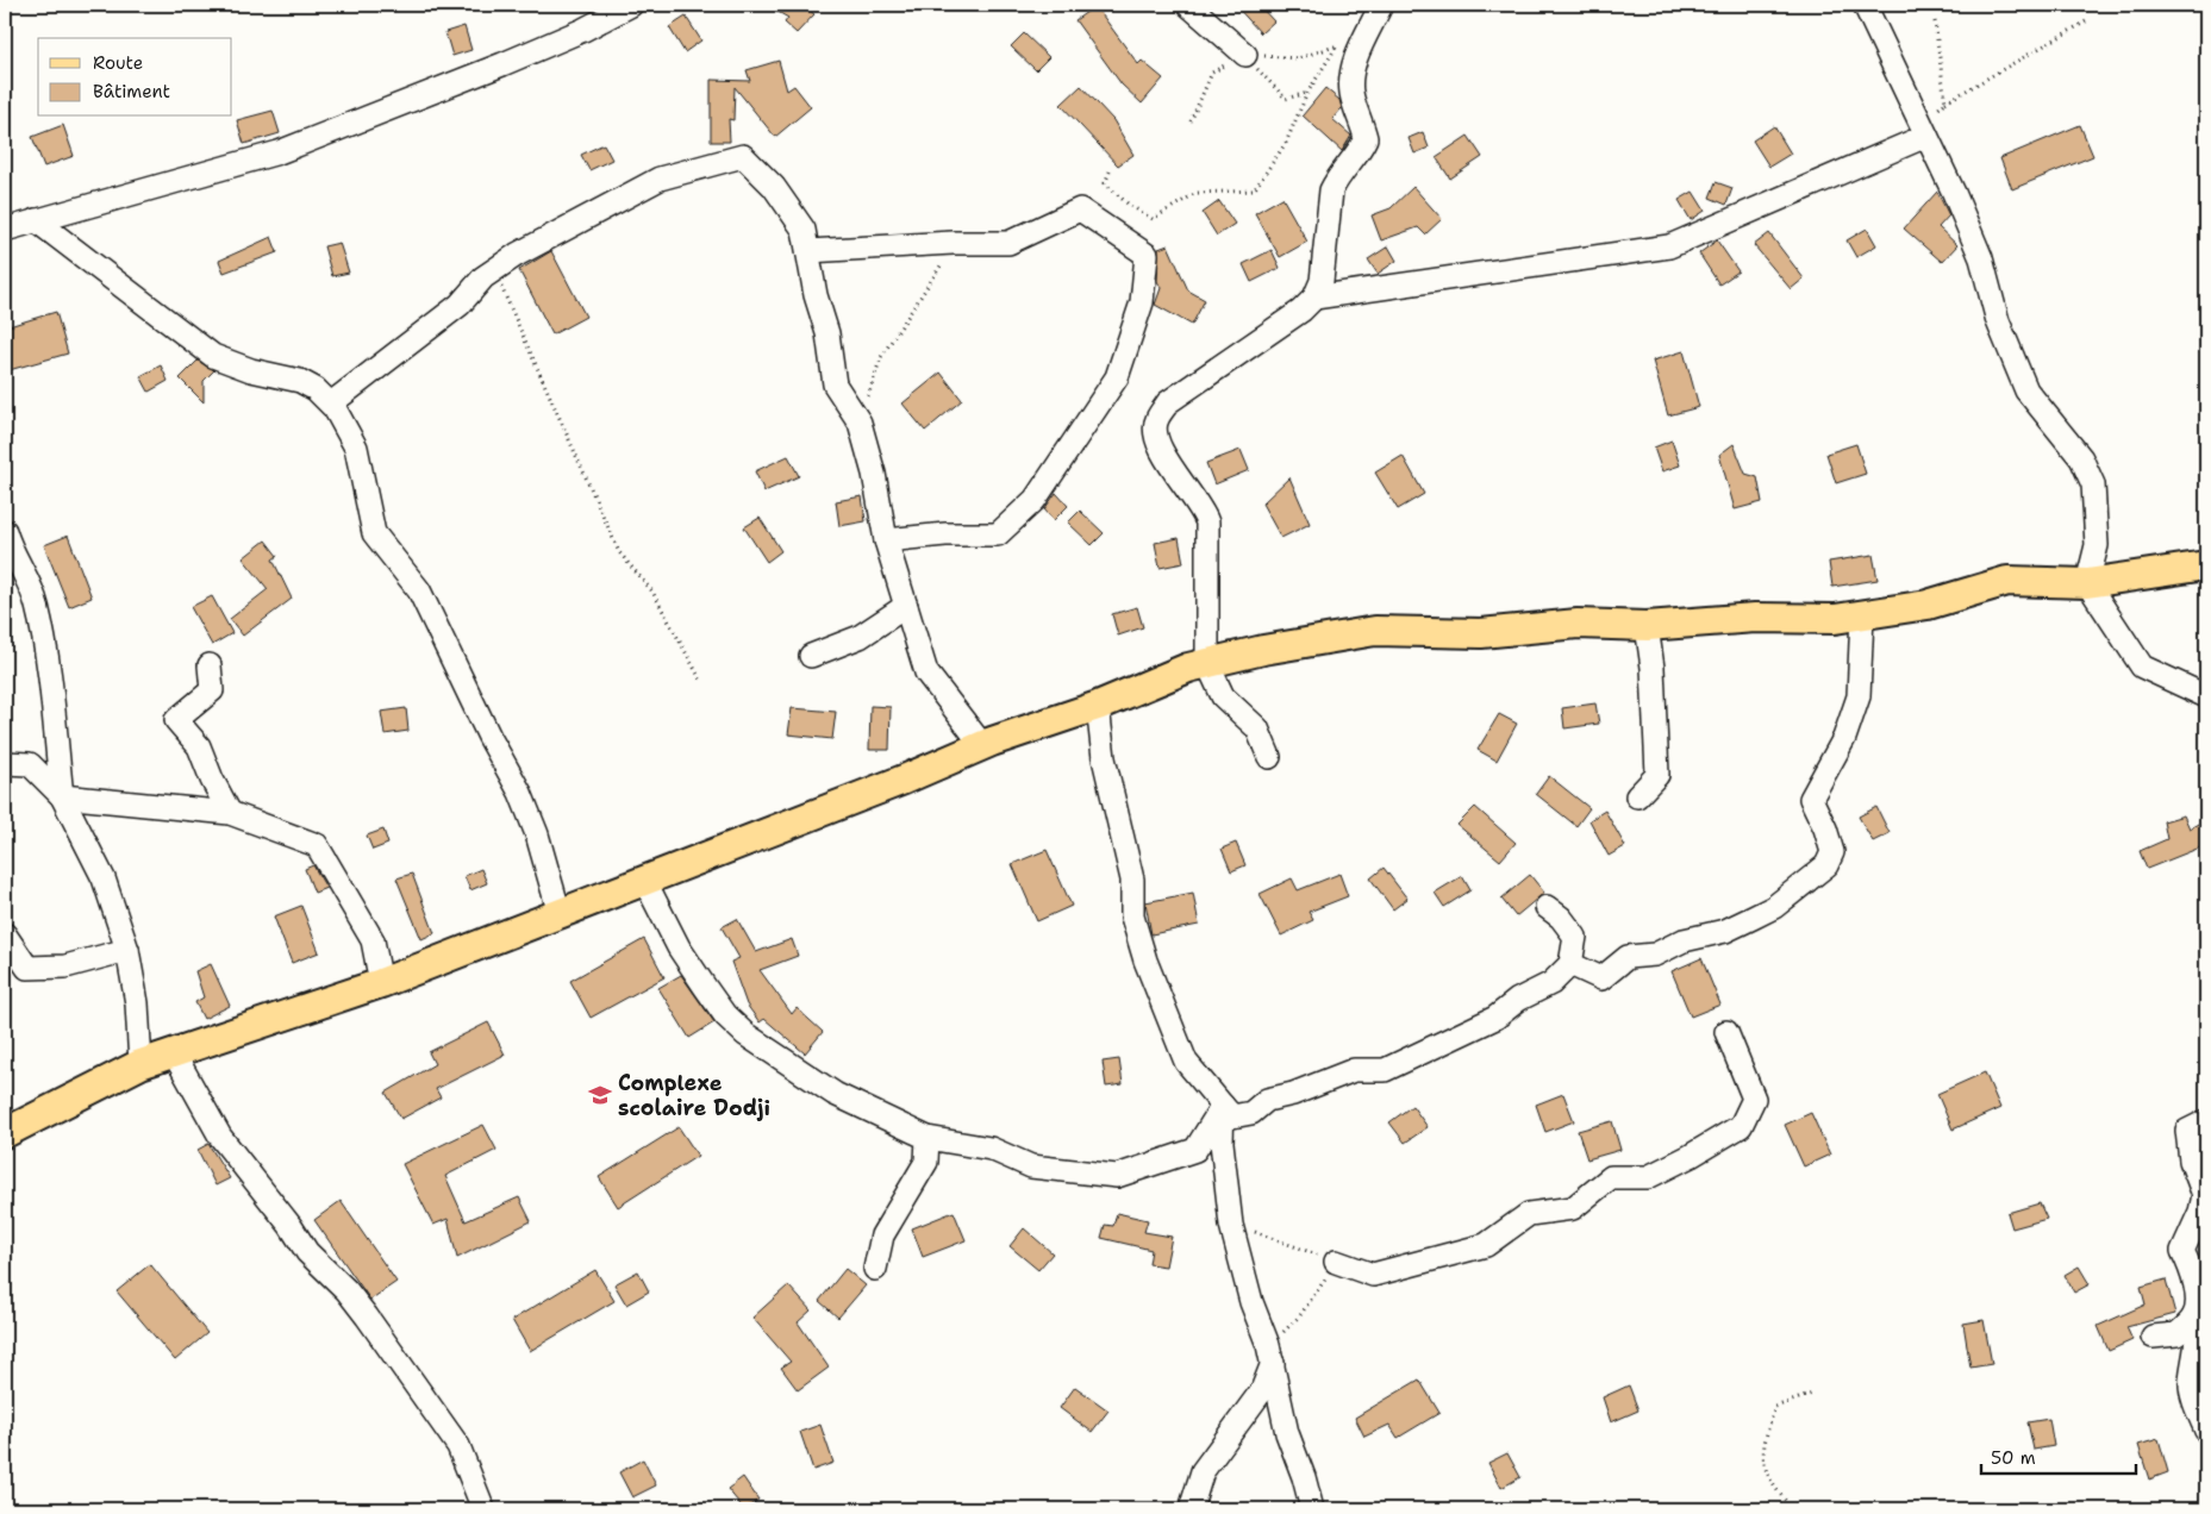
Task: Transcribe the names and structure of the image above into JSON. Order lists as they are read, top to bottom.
{
  "places": {
    "school or university": ["Complexe scolaire Dodji"]
  },
  "legend": ["Route", "Bâtiment"],
  "scale_bar": "50 m"
}
